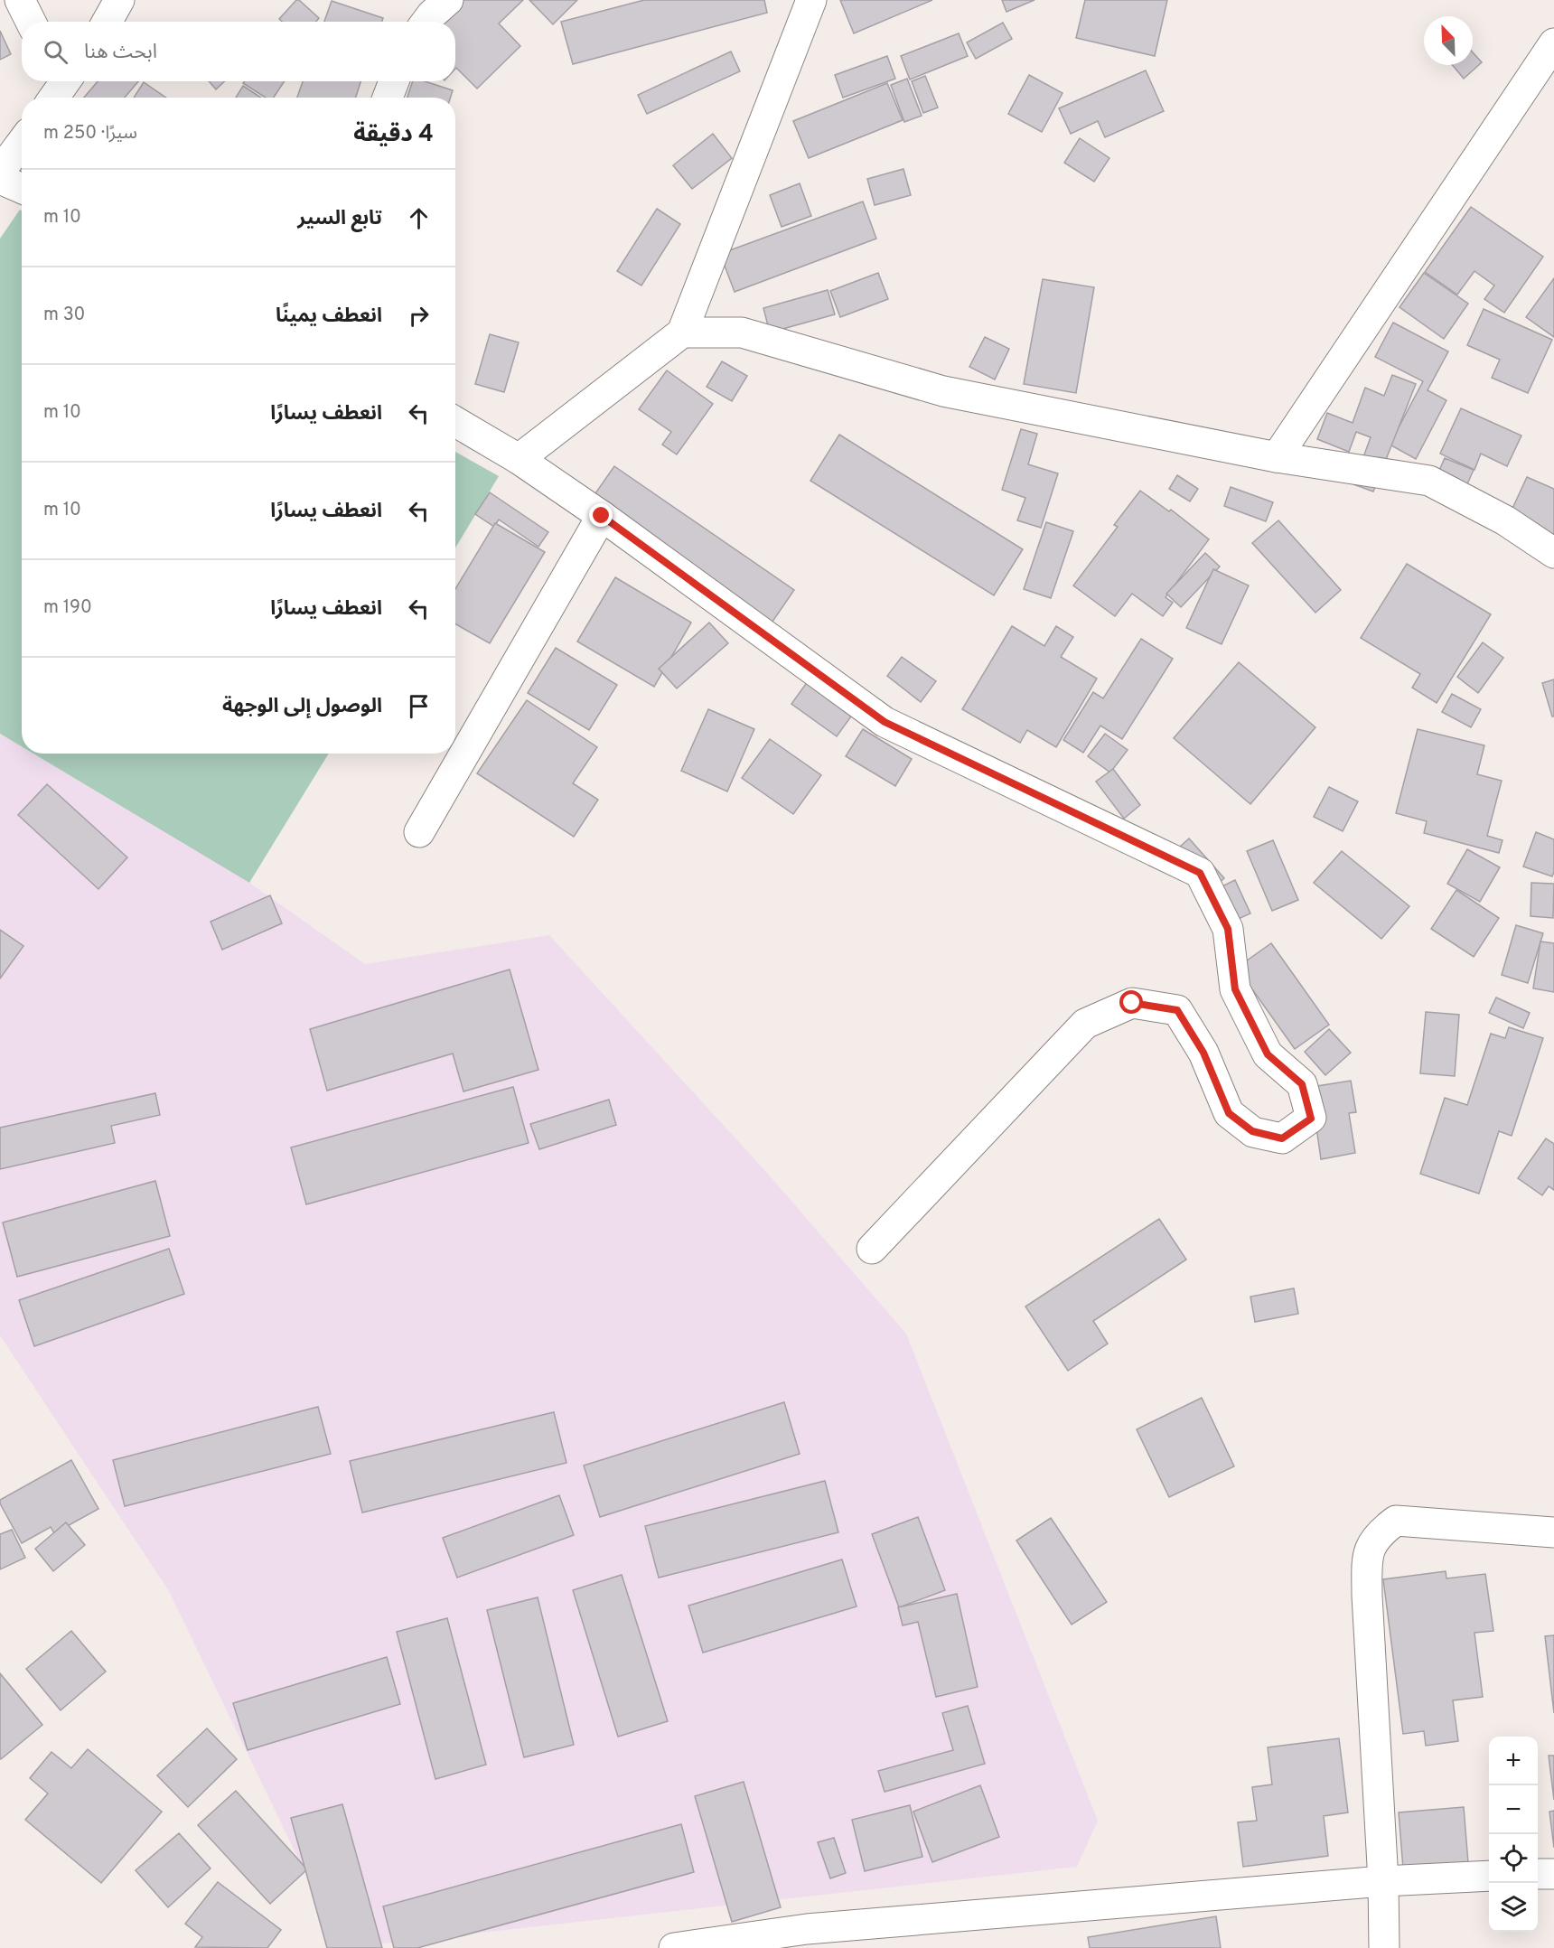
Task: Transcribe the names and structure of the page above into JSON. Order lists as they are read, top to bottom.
{
  "north": "top left",
  "page": {
    "search": "ابحث هنا",
    "heading": ["4 دقيقة", "سيرًا · 250 m"],
    "list": [
      ["تابع السير", "10 m"],
      ["انعطف يمينًا", "30 m"],
      ["انعطف يسارًا", "10 m"],
      ["انعطف يسارًا", "10 m"],
      ["انعطف يسارًا", "190 m"],
      "الوصول إلى الوجهة"
    ],
    "map_buttons": ["+", "−"]
  }
}
